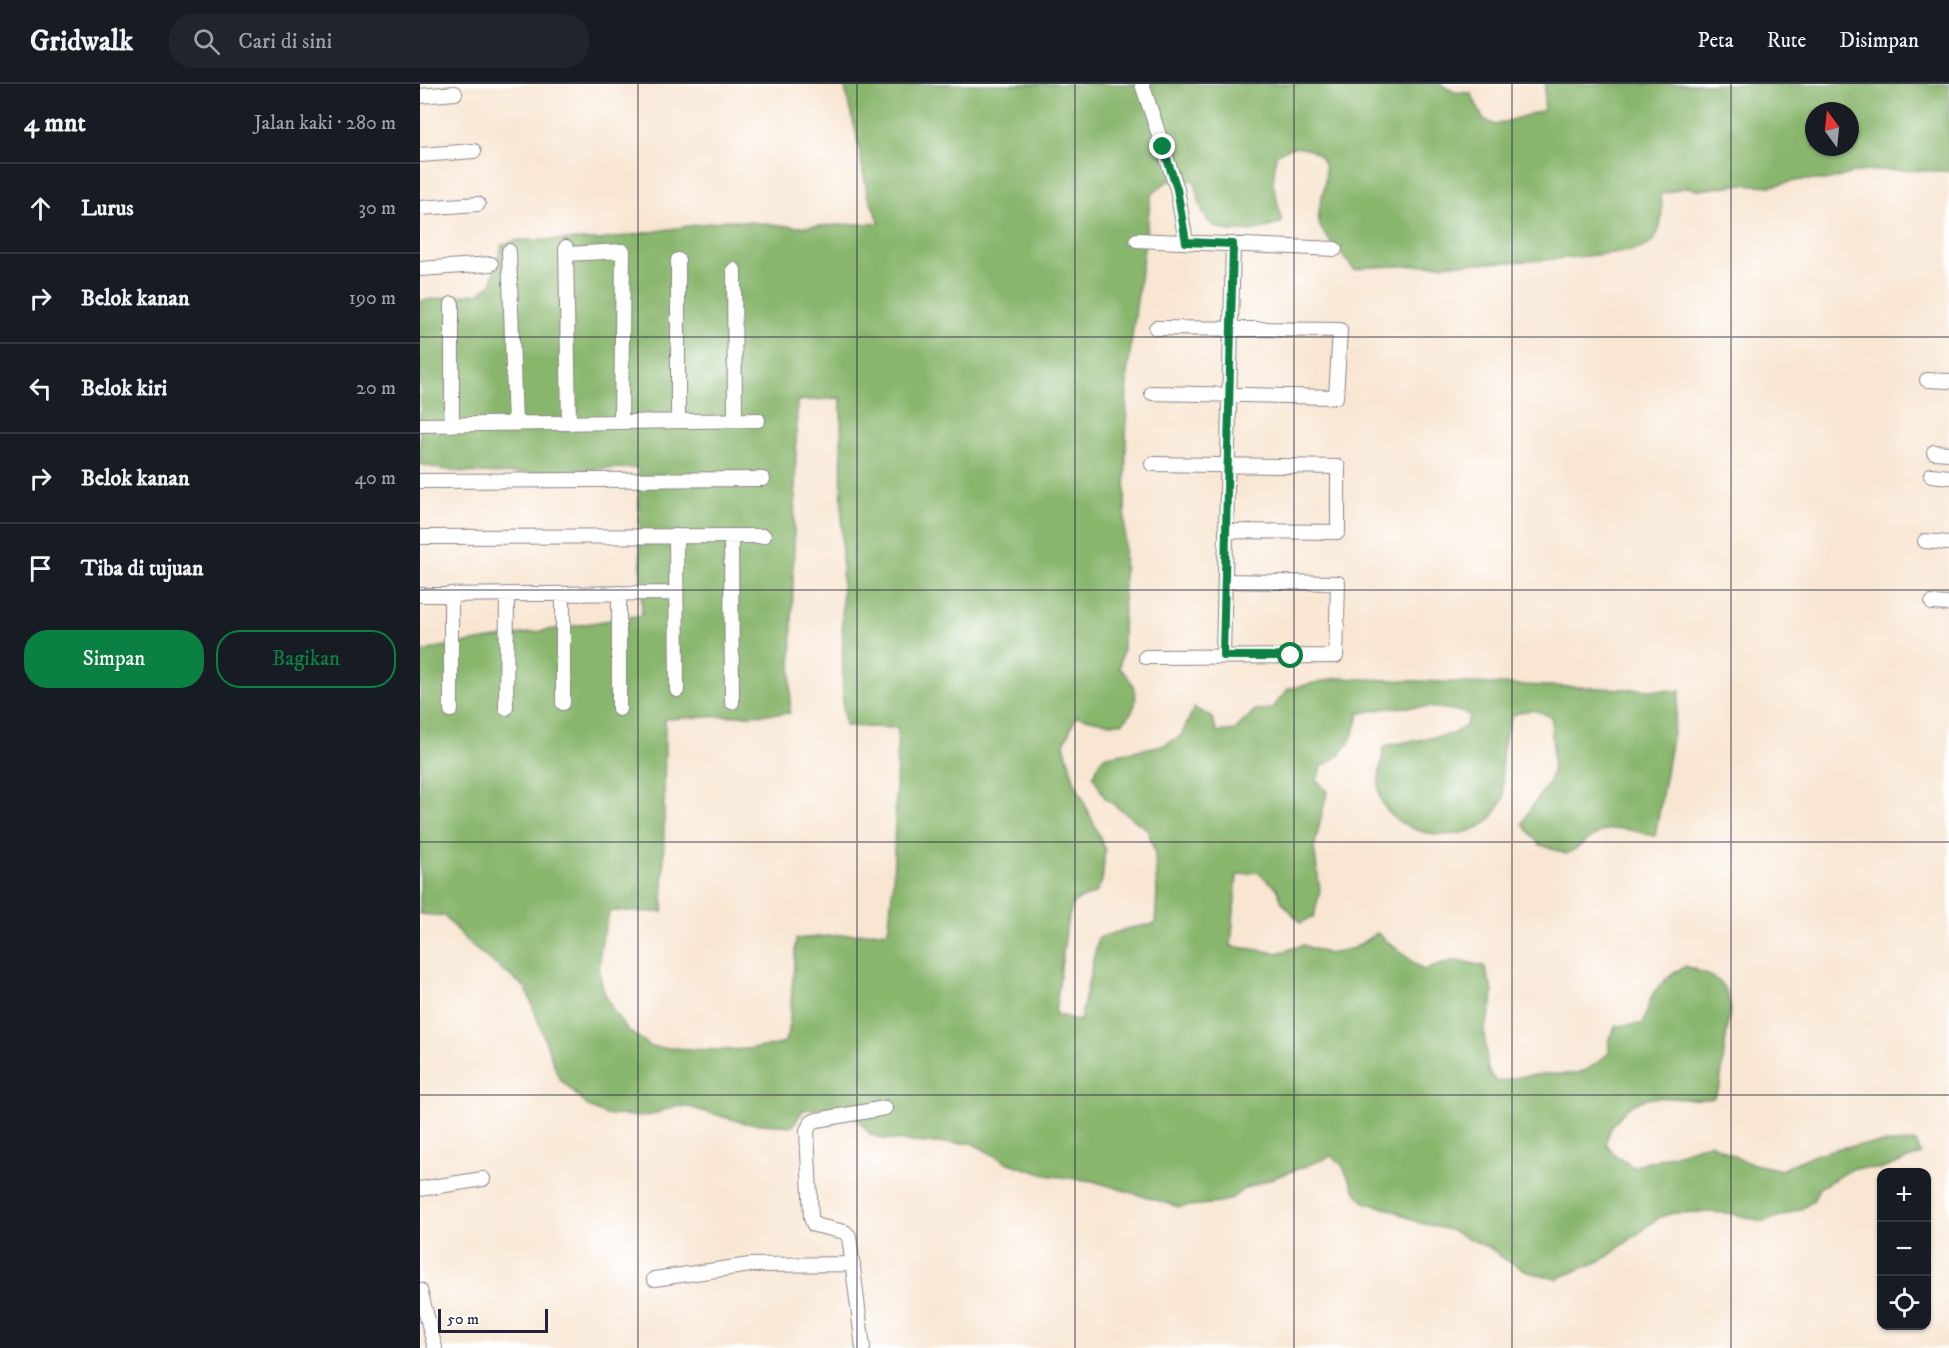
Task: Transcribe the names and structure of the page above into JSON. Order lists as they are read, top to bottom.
{
  "scale_bar": "50 m",
  "north": "top",
  "page": {
    "header": "Gridwalk",
    "search": "Cari di sini",
    "nav": ["Peta", "Rute", "Disimpan"],
    "heading": ["4 mnt", "Jalan kaki · 280 m"],
    "list": [
      ["Lurus", "30 m"],
      ["Belok kanan", "190 m"],
      ["Belok kiri", "20 m"],
      ["Belok kanan", "40 m"],
      "Tiba di tujuan"
    ],
    "buttons": ["Simpan", "Bagikan"],
    "map_buttons": ["+", "−"],
    "scale": "50 m"
  }
}
